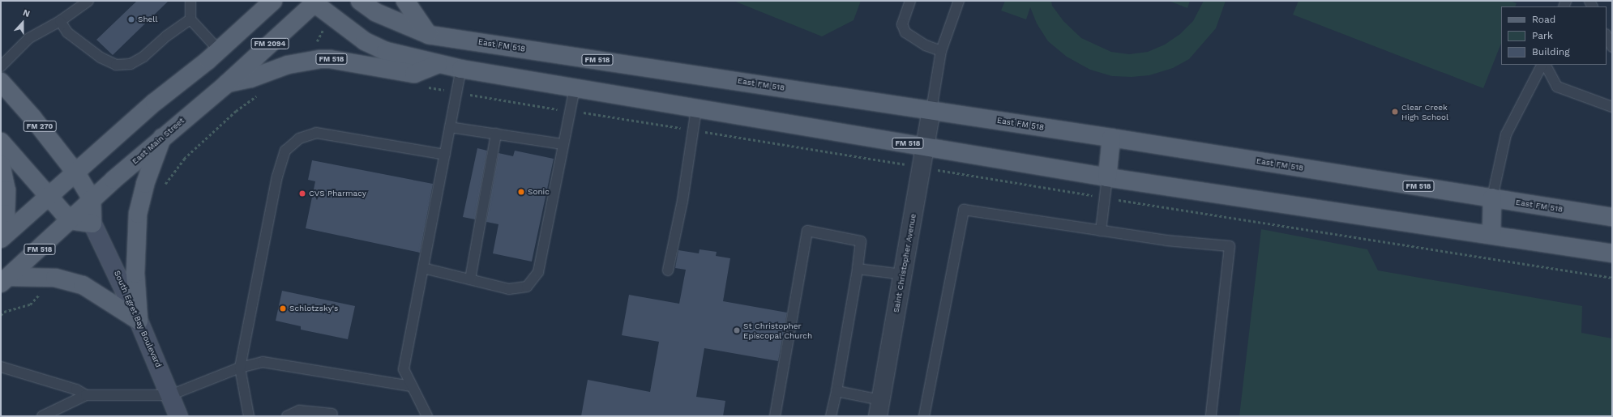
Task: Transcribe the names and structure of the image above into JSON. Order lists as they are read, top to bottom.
{
  "streets": {
    "main road": [
      "FM 2094",
      "East FM 518",
      "FM 518",
      "FM 270",
      "East Main Street",
      "South Egret Bay Boulevard"
    ],
    "street": ["Saint Christopher Avenue"]
  },
  "crossings": [
    ["East FM 518", "FM 518"],
    ["East FM 518", "Saint Christopher Avenue"],
    ["FM 518", "East Main Street"],
    ["FM 518", "Saint Christopher Avenue"],
    ["FM 270", "East Main Street"],
    ["FM 270", "South Egret Bay Boulevard"]
  ],
  "places": [
    "Shell",
    "Clear Creek High School",
    "Sonic",
    "CVS Pharmacy",
    "Schlotzsky's",
    "St Christopher Episcopal Church"
  ],
  "legend": ["Road", "Park", "Building"],
  "north": "top"
}
